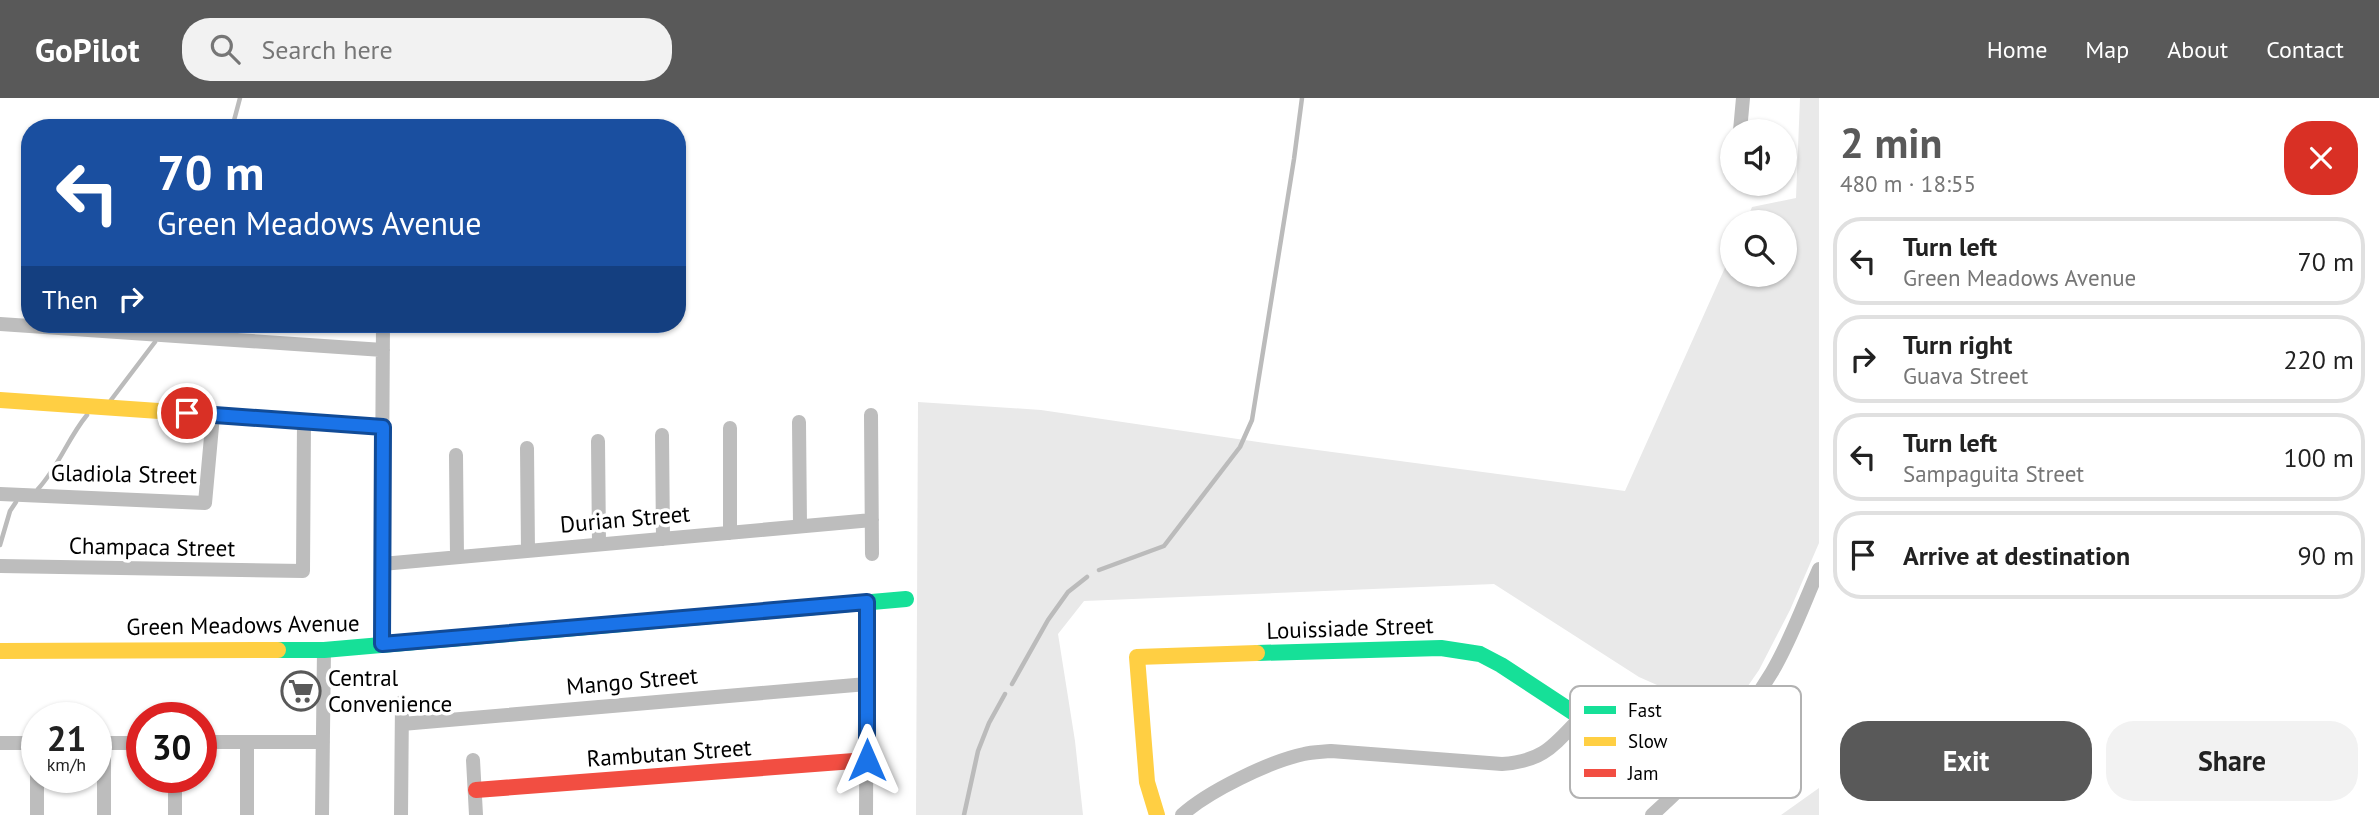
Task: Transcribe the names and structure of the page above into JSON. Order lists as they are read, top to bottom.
{
  "streets": {
    "street": [
      "Gladiola Street",
      "Durian Street",
      "Champaca Street",
      "Green Meadows Avenue",
      "Louissiade Street",
      "Mango Street",
      "Rambutan Street"
    ]
  },
  "places": {
    "supermarket": ["Central Convenience"]
  },
  "legend": ["Fast", "Slow", "Jam"],
  "page": {
    "header": "GoPilot",
    "search": "Search here",
    "nav": [
      "Home",
      "Map",
      "About",
      "Contact"
    ],
    "heading": ["2 min", "480 m · 18:55"],
    "turn": ["70 m", "Green Meadows Avenue"],
    "list": [
      {
        "name": "Turn left",
        "note": "Green Meadows Avenue",
        "value": "70 m"
      },
      {
        "name": "Turn right",
        "note": "Guava Street",
        "value": "220 m"
      },
      {
        "name": "Turn left",
        "note": "Sampaguita Street",
        "value": "100 m"
      },
      {
        "name": "Arrive at destination",
        "value": "90 m"
      }
    ],
    "then": "Then",
    "speed": "21 km/h",
    "limit": "30",
    "buttons": ["Exit", "Share"]
  }
}
